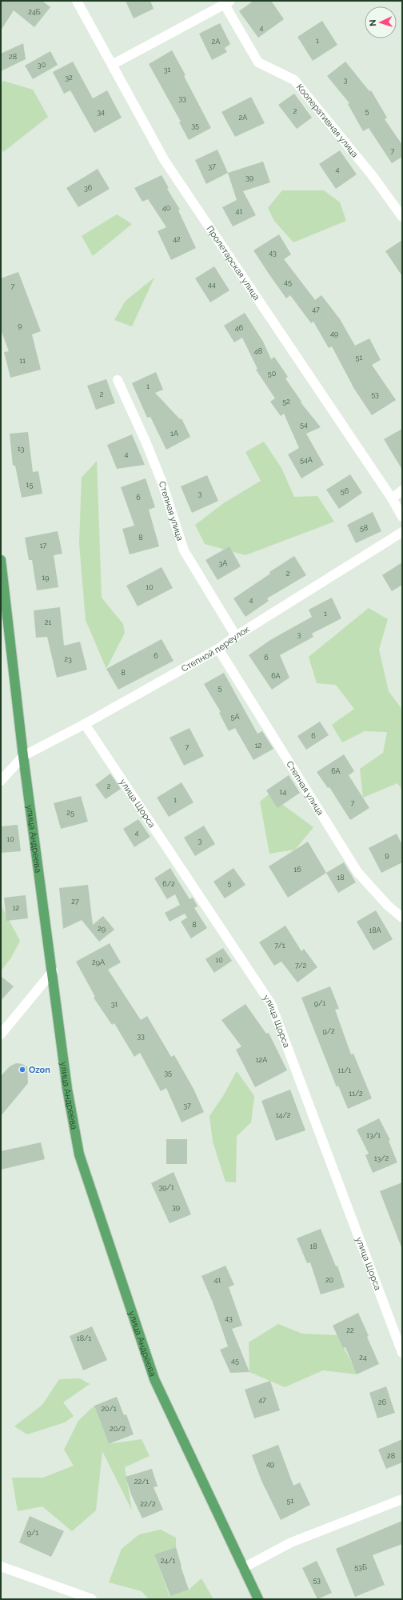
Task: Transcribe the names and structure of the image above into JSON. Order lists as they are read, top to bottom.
{
  "streets": {
    "main road": ["улица Андреева"],
    "street": [
      "Кооперативная улица",
      "Пролетарская улица",
      "Степная улица",
      "Степной переулок",
      "улица Щорса"
    ]
  },
  "crossings": [
    ["Степная улица", "Степной переулок"],
    ["Степной переулок", "улица Щорса"],
    ["Степной переулок", "улица Андреева"]
  ],
  "places": ["Ozon"],
  "house_numbers": [
    "24Б",
    "4",
    "1",
    "2А",
    "28",
    "30",
    "31",
    "32",
    "3",
    "33",
    "2",
    "5",
    "34",
    "2А",
    "35",
    "7",
    "37",
    "4",
    "39",
    "36",
    "40",
    "41",
    "42",
    "43",
    "45",
    "44",
    "7",
    "47",
    "9",
    "46",
    "49",
    "48",
    "51",
    "11",
    "50",
    "1",
    "2",
    "53",
    "52",
    "54",
    "1А",
    "13",
    "4",
    "54А",
    "15",
    "56",
    "3",
    "6",
    "58",
    "8",
    "17",
    "3А",
    "2",
    "19",
    "10",
    "4",
    "1",
    "21",
    "3",
    "6",
    "6",
    "23",
    "8",
    "6А",
    "5",
    "5А",
    "6",
    "12",
    "7",
    "6А",
    "2",
    "14",
    "1",
    "7",
    "25",
    "4",
    "10",
    "3",
    "9",
    "16",
    "18",
    "5",
    "6/2",
    "27",
    "12",
    "8",
    "29",
    "18А",
    "7/1",
    "10",
    "29А",
    "7/2",
    "9/1",
    "31",
    "9/2",
    "33",
    "12А",
    "11/1",
    "35",
    "11/2",
    "37",
    "14/2",
    "13/1",
    "13/2",
    "39/1",
    "39",
    "18",
    "41",
    "20",
    "43",
    "22",
    "18/1",
    "24",
    "45",
    "47",
    "26",
    "20/1",
    "20/2",
    "28",
    "49",
    "22/1",
    "51",
    "22/2",
    "9/1",
    "24/1",
    "53Б",
    "53"
  ],
  "north": "left"
}
